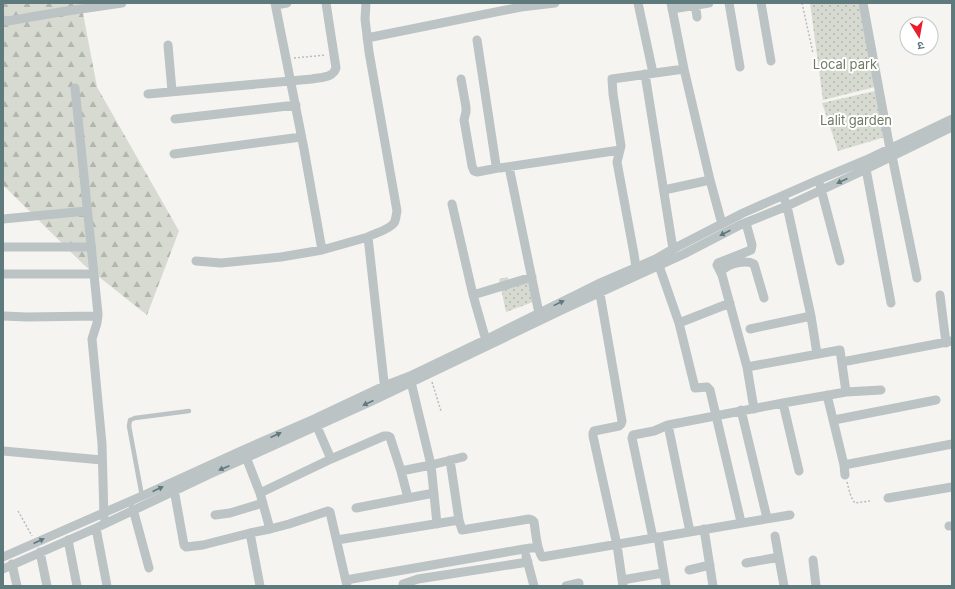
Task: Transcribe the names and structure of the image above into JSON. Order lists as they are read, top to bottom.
{
  "parks": ["Local park", "Lalit garden"],
  "north": "bottom"
}
